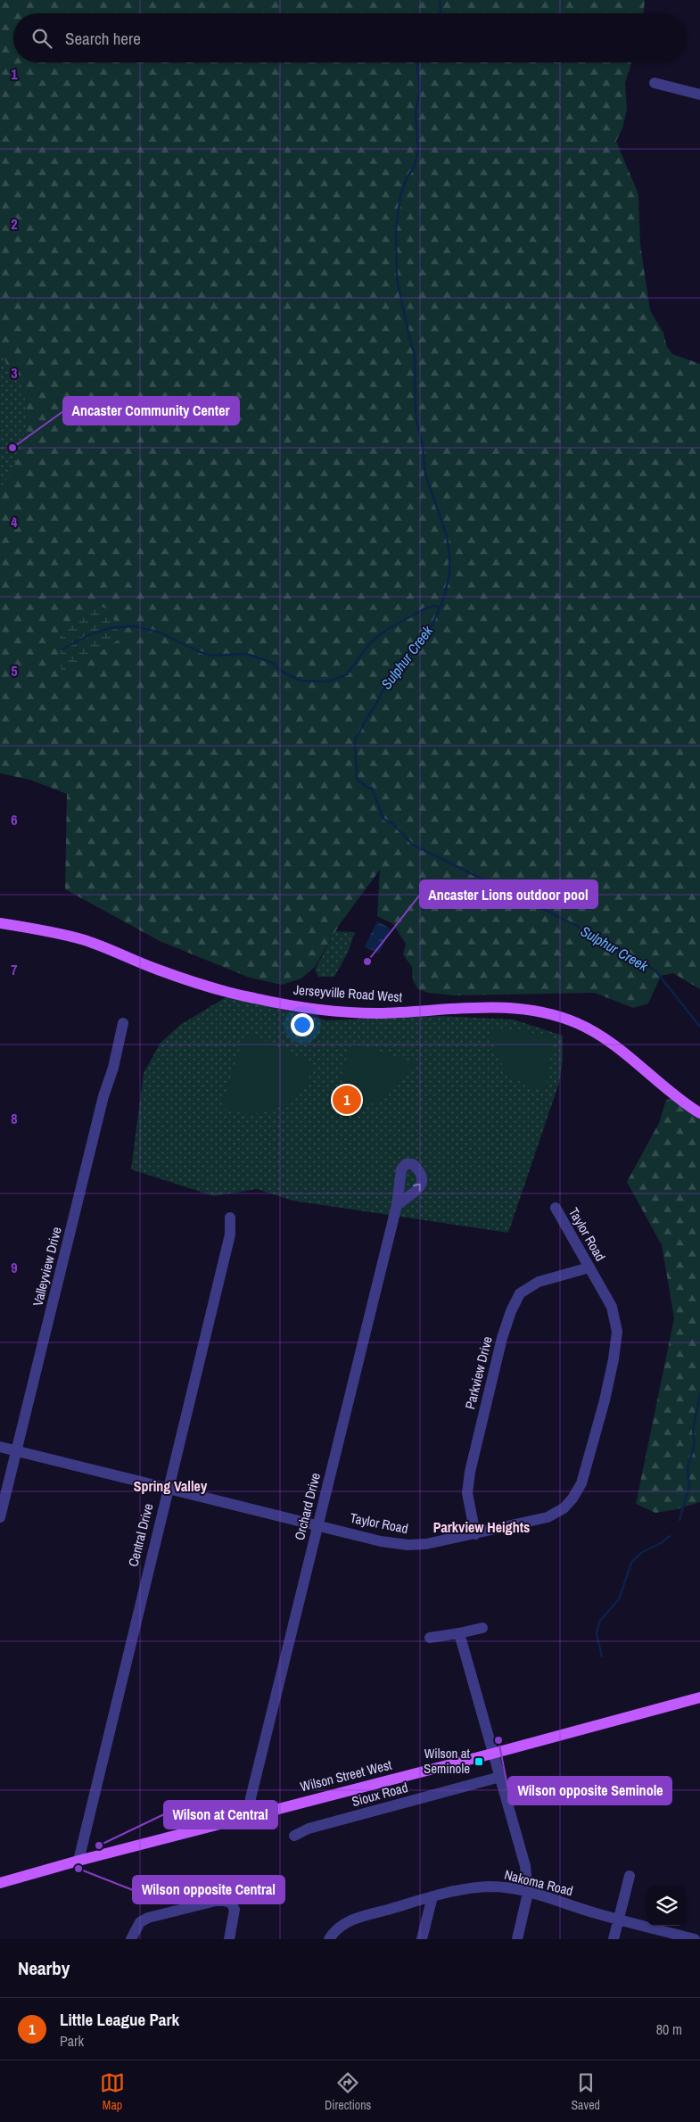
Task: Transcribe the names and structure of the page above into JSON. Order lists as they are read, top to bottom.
{
  "streets": {
    "main road": ["Jerseyville Road West", "Wilson Street West"],
    "street": [
      "Taylor Road",
      "Valleyview Drive",
      "Parkview Drive",
      "Orchard Drive",
      "Central Drive",
      "Sioux Road",
      "Nakoma Road"
    ]
  },
  "crossings": [
    ["Taylor Road", "Valleyview Drive"],
    ["Taylor Road", "Parkview Drive"],
    ["Taylor Road", "Orchard Drive"],
    ["Taylor Road", "Central Drive"],
    ["Orchard Drive", "Wilson Street West"],
    ["Central Drive", "Wilson Street West"]
  ],
  "districts": ["Spring Valley", "Parkview Heights"],
  "water": ["Sulphur Creek"],
  "places": {
    "other": [
      "Ancaster Community Center",
      "Ancaster Lions outdoor pool",
      "Wilson opposite Seminole",
      "Wilson at Central",
      "Wilson opposite Central"
    ],
    "transit": ["Wilson at Seminole"]
  },
  "page": {
    "search": "Search here",
    "pins": "1",
    "heading": "Nearby",
    "list": [
      {
        "mark": "1",
        "name": "Little League Park",
        "note": "Park",
        "value": "80 m"
      }
    ],
    "nav": ["Map", "Directions", "Saved"]
  },
  "grid": {
    "rows": [
      "1",
      "2",
      "3",
      "4",
      "5",
      "6",
      "7",
      "8",
      "9"
    ]
  }
}
